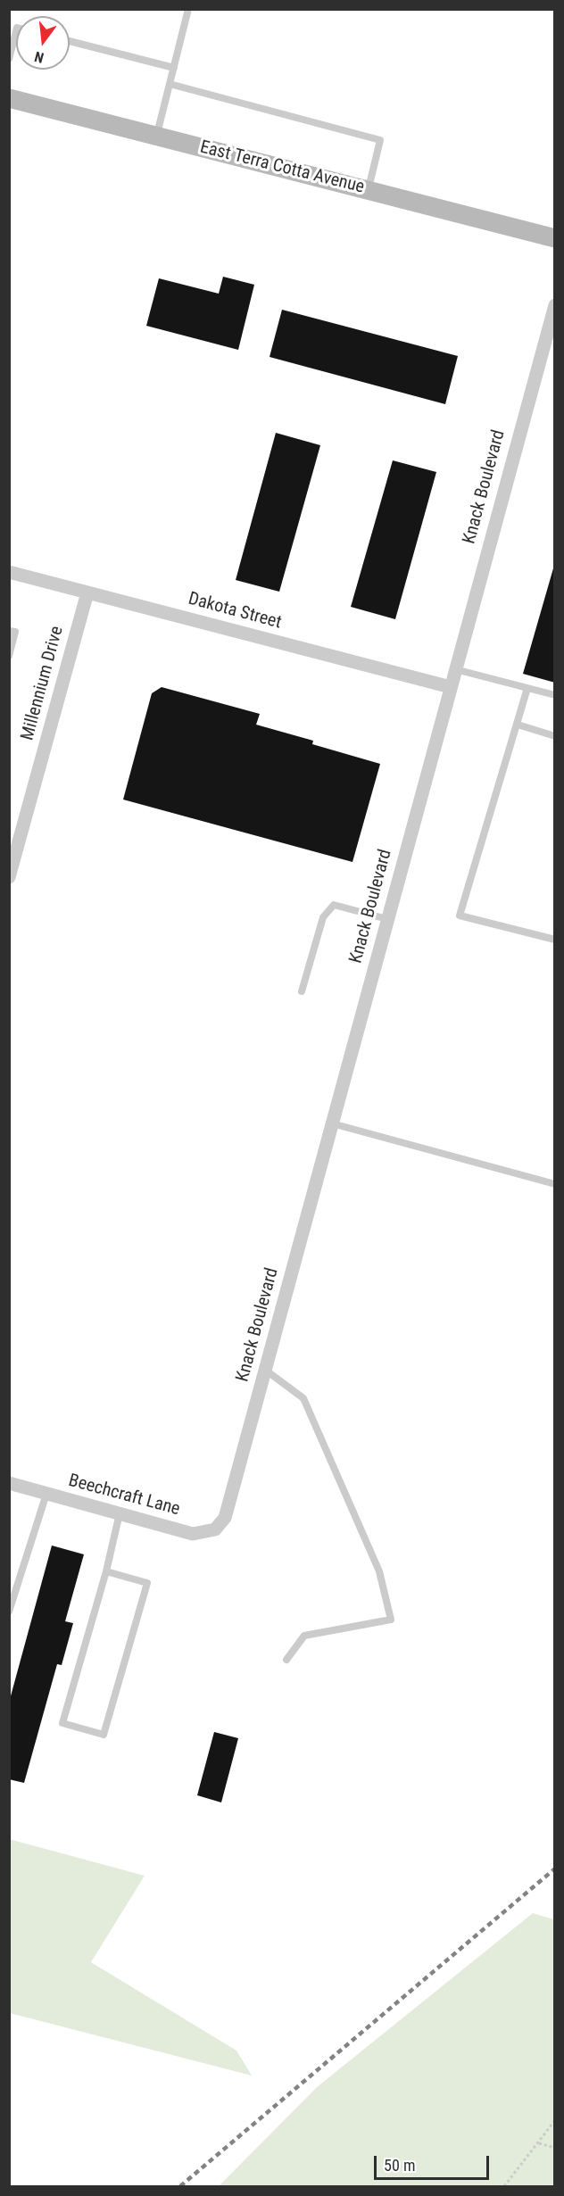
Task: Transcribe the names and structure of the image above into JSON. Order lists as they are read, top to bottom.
{
  "streets": {
    "main road": ["East Terra Cotta Avenue"],
    "street": [
      "Knack Boulevard",
      "Dakota Street",
      "Millennium Drive",
      "Beechcraft Lane"
    ]
  },
  "crossings": [
    ["Knack Boulevard", "Dakota Street"],
    ["Knack Boulevard", "Beechcraft Lane"],
    ["Dakota Street", "Millennium Drive"]
  ],
  "scale_bar": "50 m",
  "north": "bottom"
}
